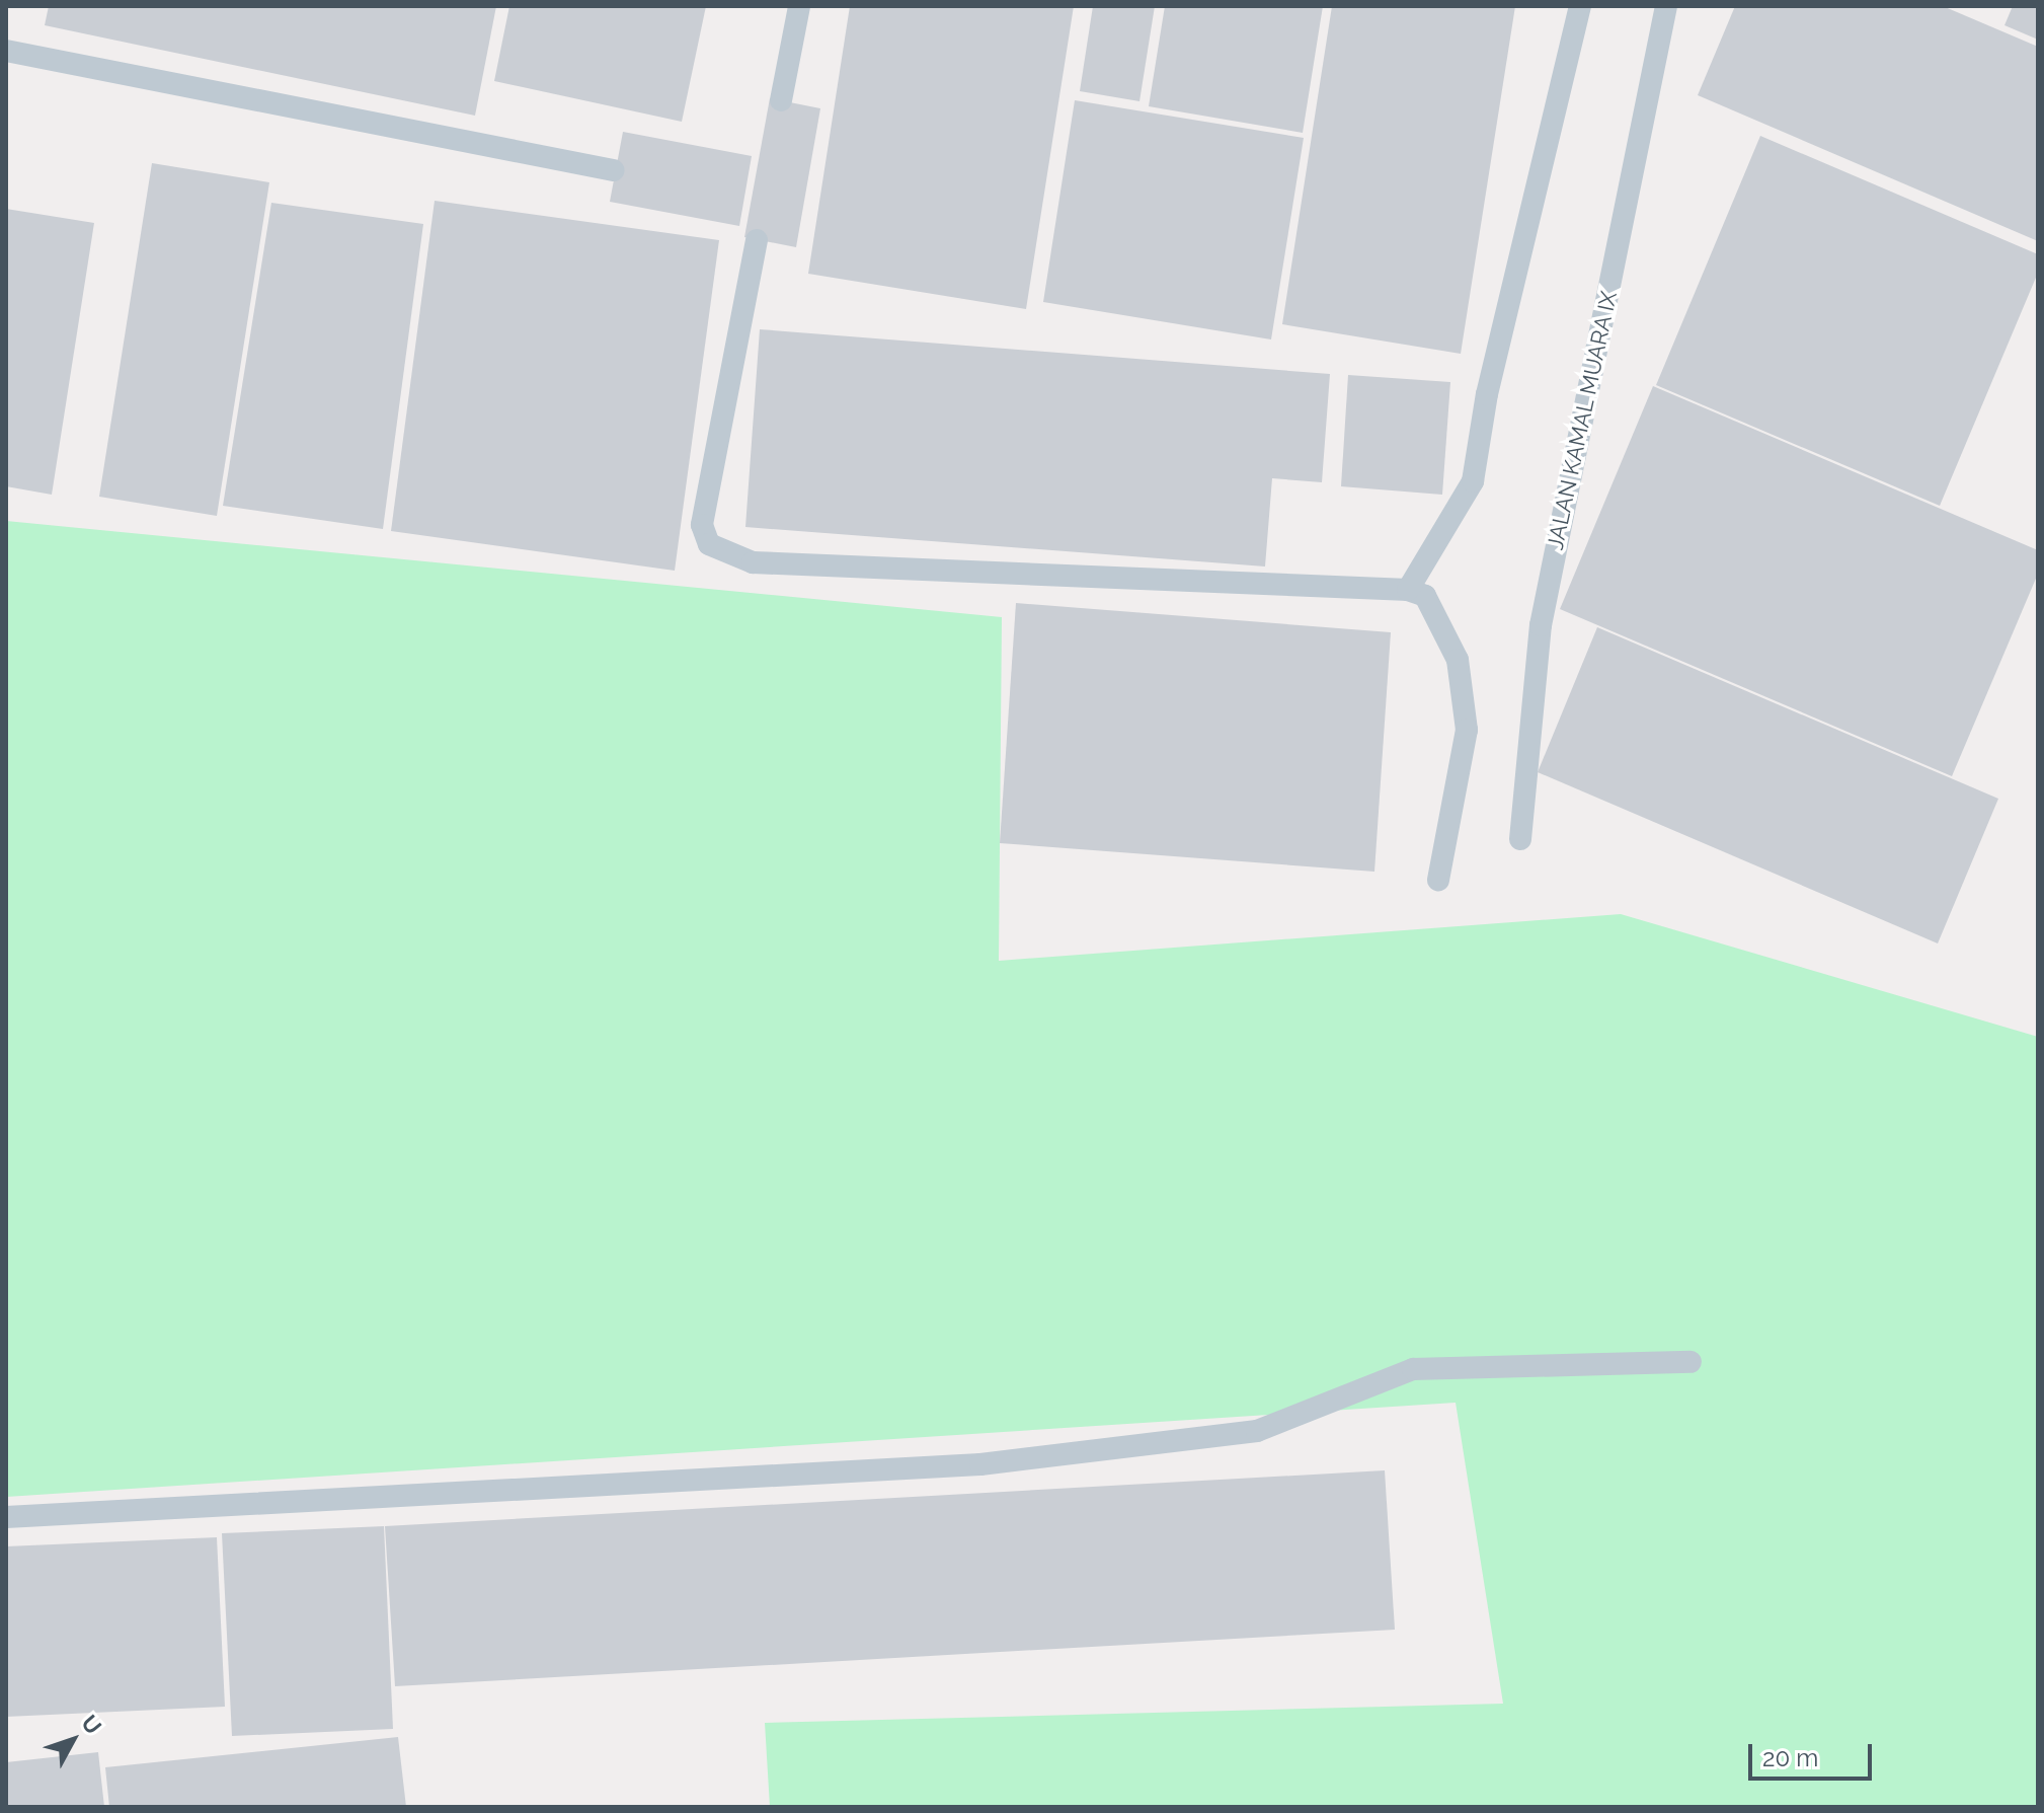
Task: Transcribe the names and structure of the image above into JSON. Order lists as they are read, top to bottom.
{
  "streets": {
    "lane": ["JALAN KAMAL MUARA IX"]
  },
  "scale_bar": "20 m",
  "north": "top right"
}
